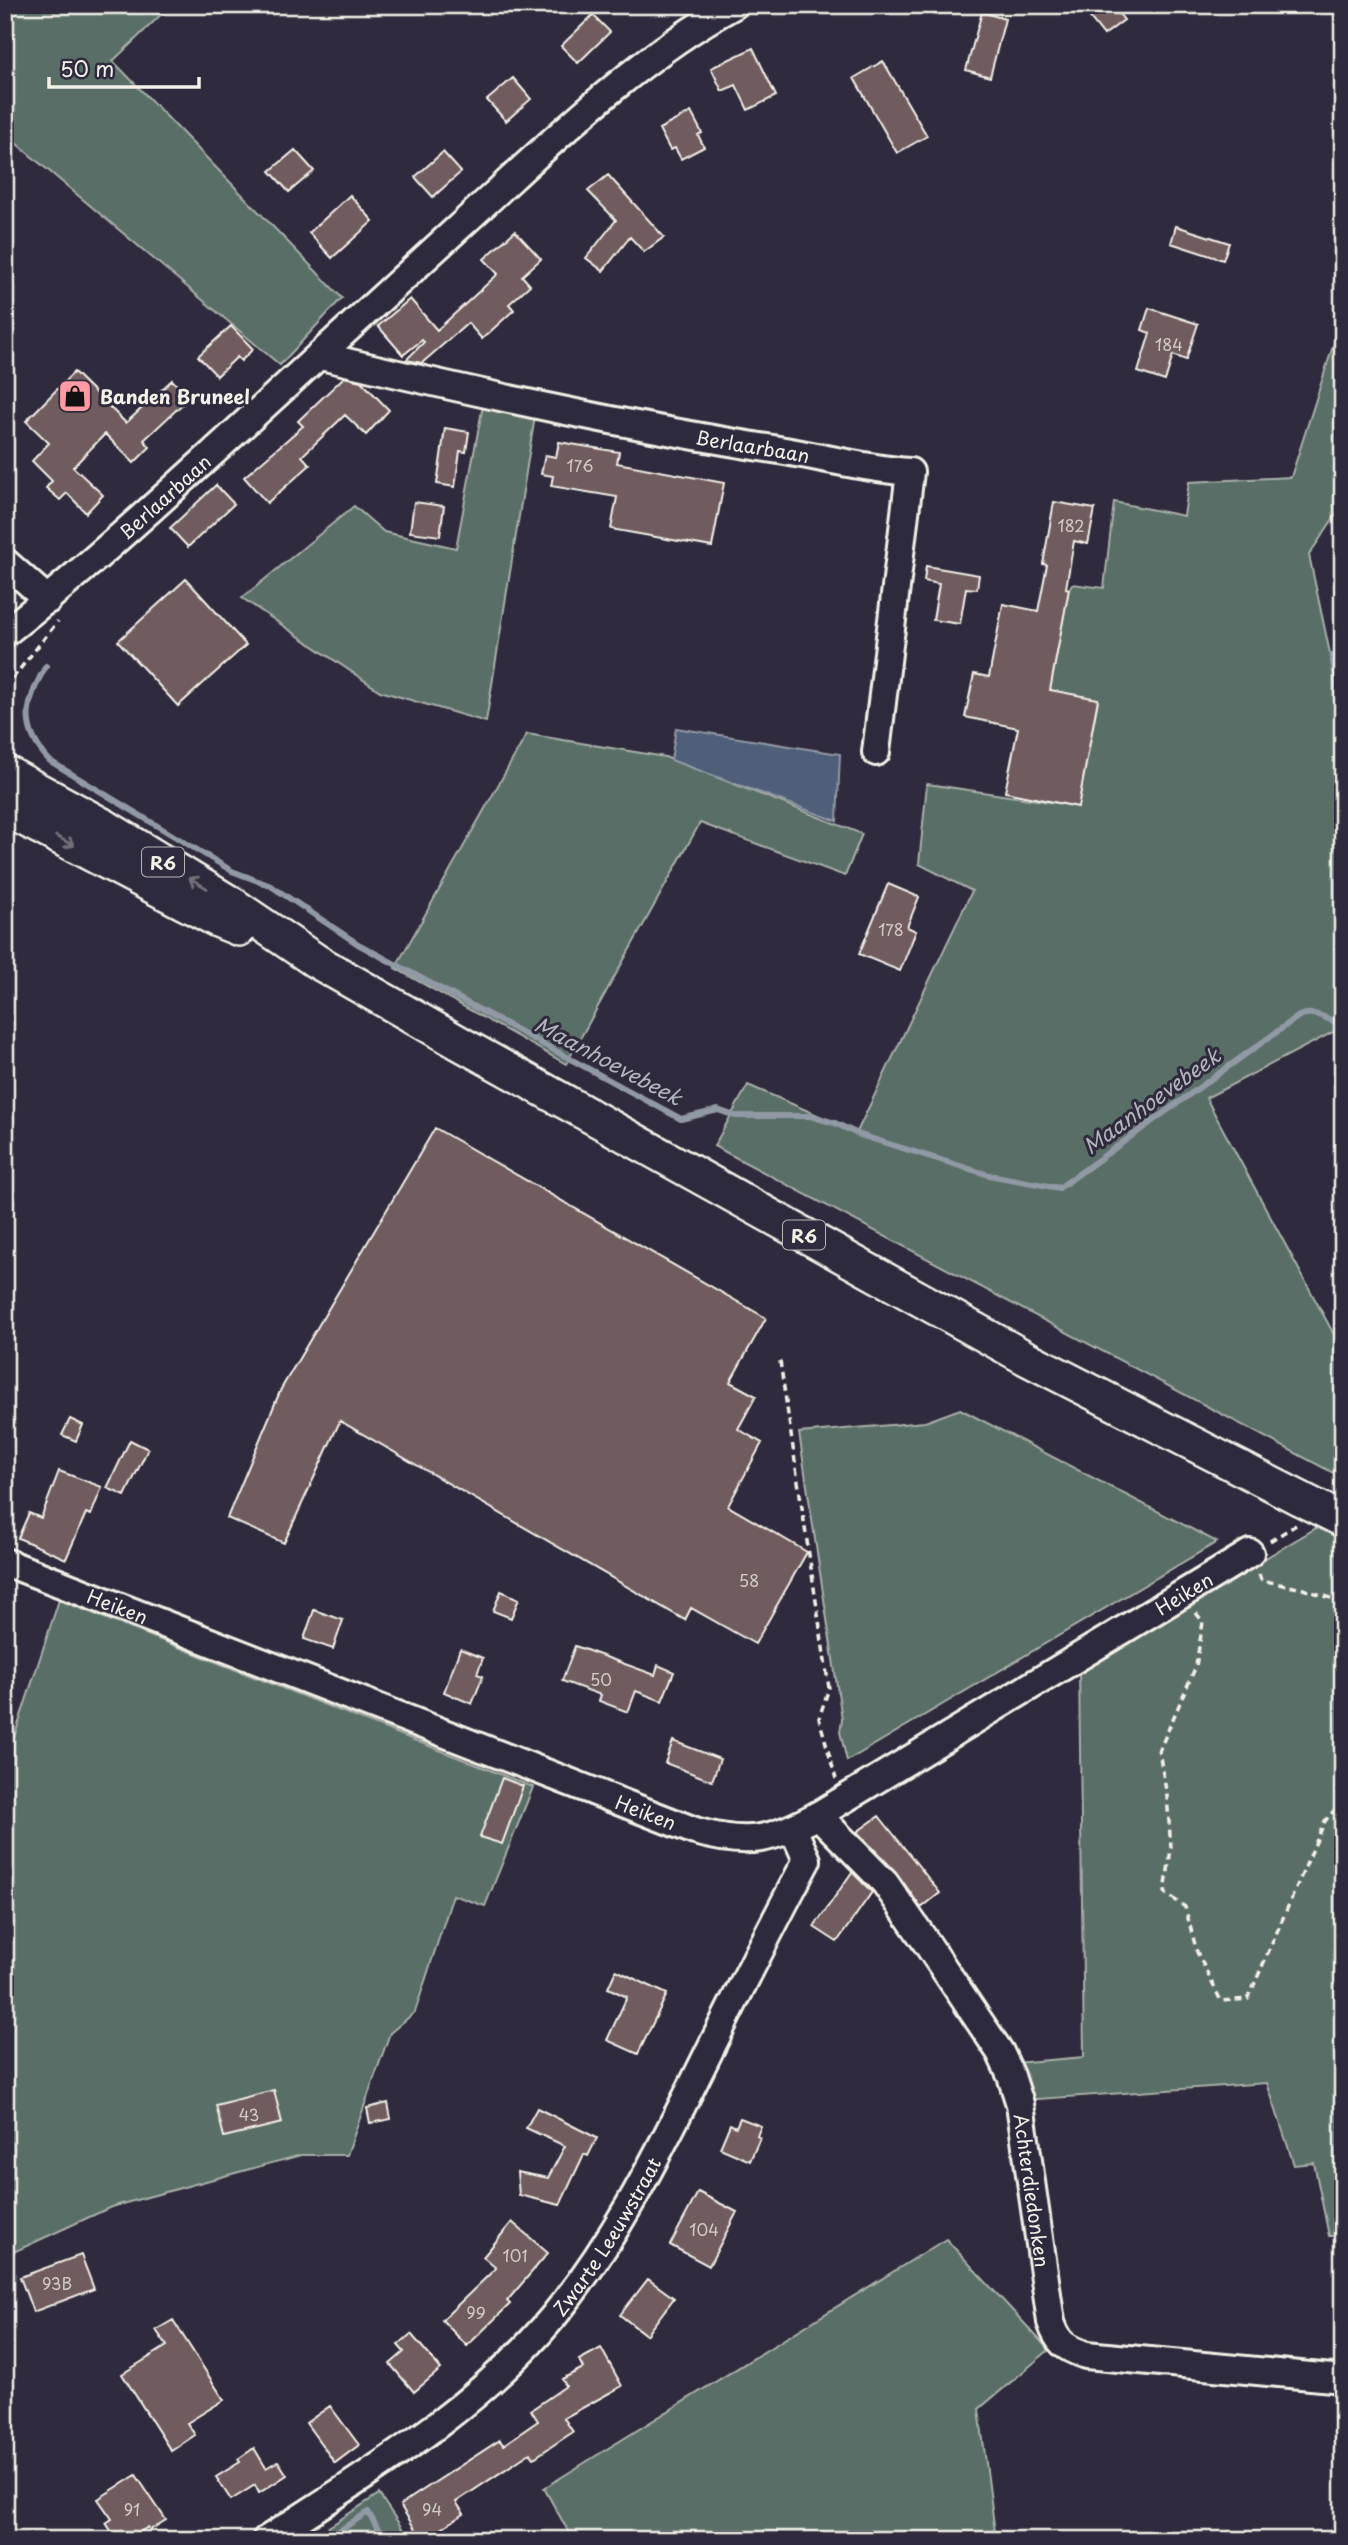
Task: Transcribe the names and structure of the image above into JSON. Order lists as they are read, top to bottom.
{
  "streets": {
    "main road": ["R6"],
    "street": [
      "Berlaarbaan",
      "Heiken",
      "Achterdiedonken",
      "Zwarte Leeuwstraat"
    ]
  },
  "crossings": [
    ["Heiken", "Achterdiedonken"],
    ["Heiken", "Zwarte Leeuwstraat"]
  ],
  "water": ["Maanhoevebeek"],
  "places": {
    "shop": ["Banden Bruneel"]
  },
  "house_numbers": [
    "184",
    "176",
    "182",
    "178",
    "58",
    "50",
    "43",
    "104",
    "101",
    "93B",
    "99",
    "91",
    "94"
  ],
  "scale_bar": "50 m"
}
